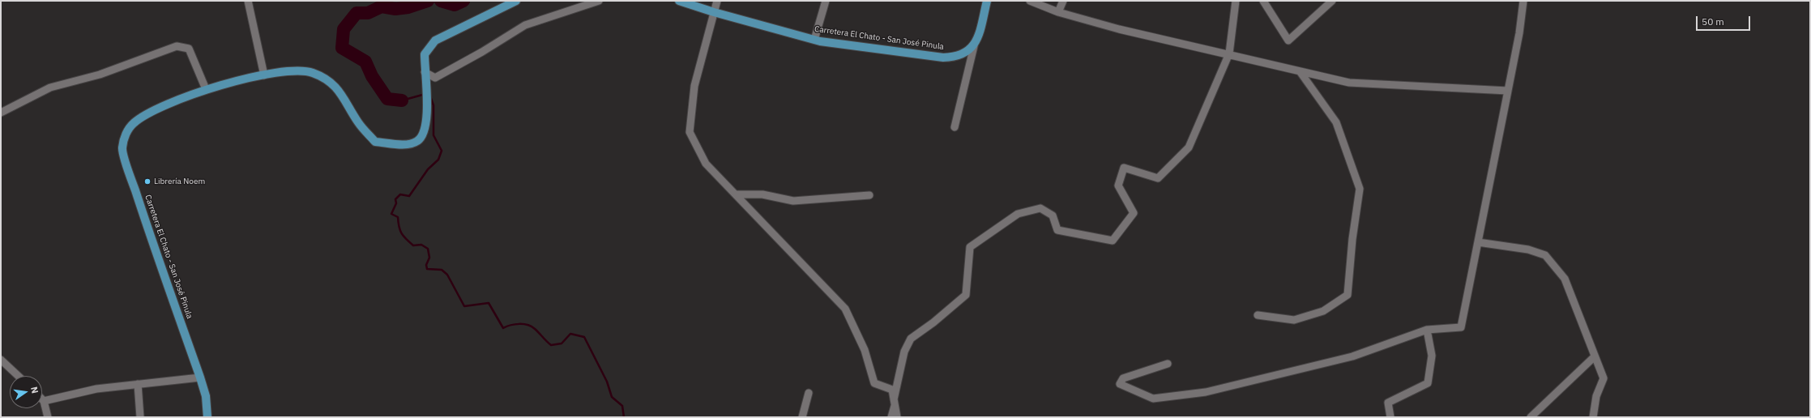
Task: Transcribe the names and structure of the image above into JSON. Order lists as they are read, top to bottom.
{
  "streets": {
    "main road": ["Carretera El Chato - San José Pinula"]
  },
  "places": ["Librería Noem"],
  "scale_bar": "50 m",
  "north": "right"
}
